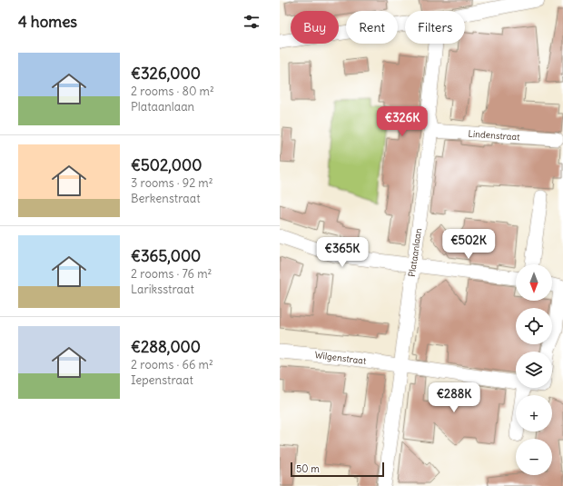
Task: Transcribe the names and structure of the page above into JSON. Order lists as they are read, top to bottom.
{
  "streets": {
    "street": ["Lindenstraat", "Plataanlaan", "Wilgenstraat"]
  },
  "crossings": [
    ["Lindenstraat", "Plataanlaan"],
    ["Plataanlaan", "Wilgenstraat"]
  ],
  "scale_bar": "50 m",
  "north": "bottom",
  "page": {
    "heading": "4 homes",
    "chip": ["Buy", "Rent", "Filters"],
    "list": [
      {
        "name": "€326,000",
        "note": "2 rooms · 80 m² · Plataanlaan"
      },
      {
        "name": "€502,000",
        "note": "3 rooms · 92 m² · Berkenstraat"
      },
      {
        "name": "€365,000",
        "note": "2 rooms · 76 m² · Lariksstraat"
      },
      {
        "name": "€288,000",
        "note": "2 rooms · 66 m² · Iepenstraat"
      }
    ],
    "price": [
      "€326K",
      "€502K",
      "€365K",
      "€288K"
    ],
    "map_buttons": ["+", "−"],
    "scale": "50 m"
  }
}
